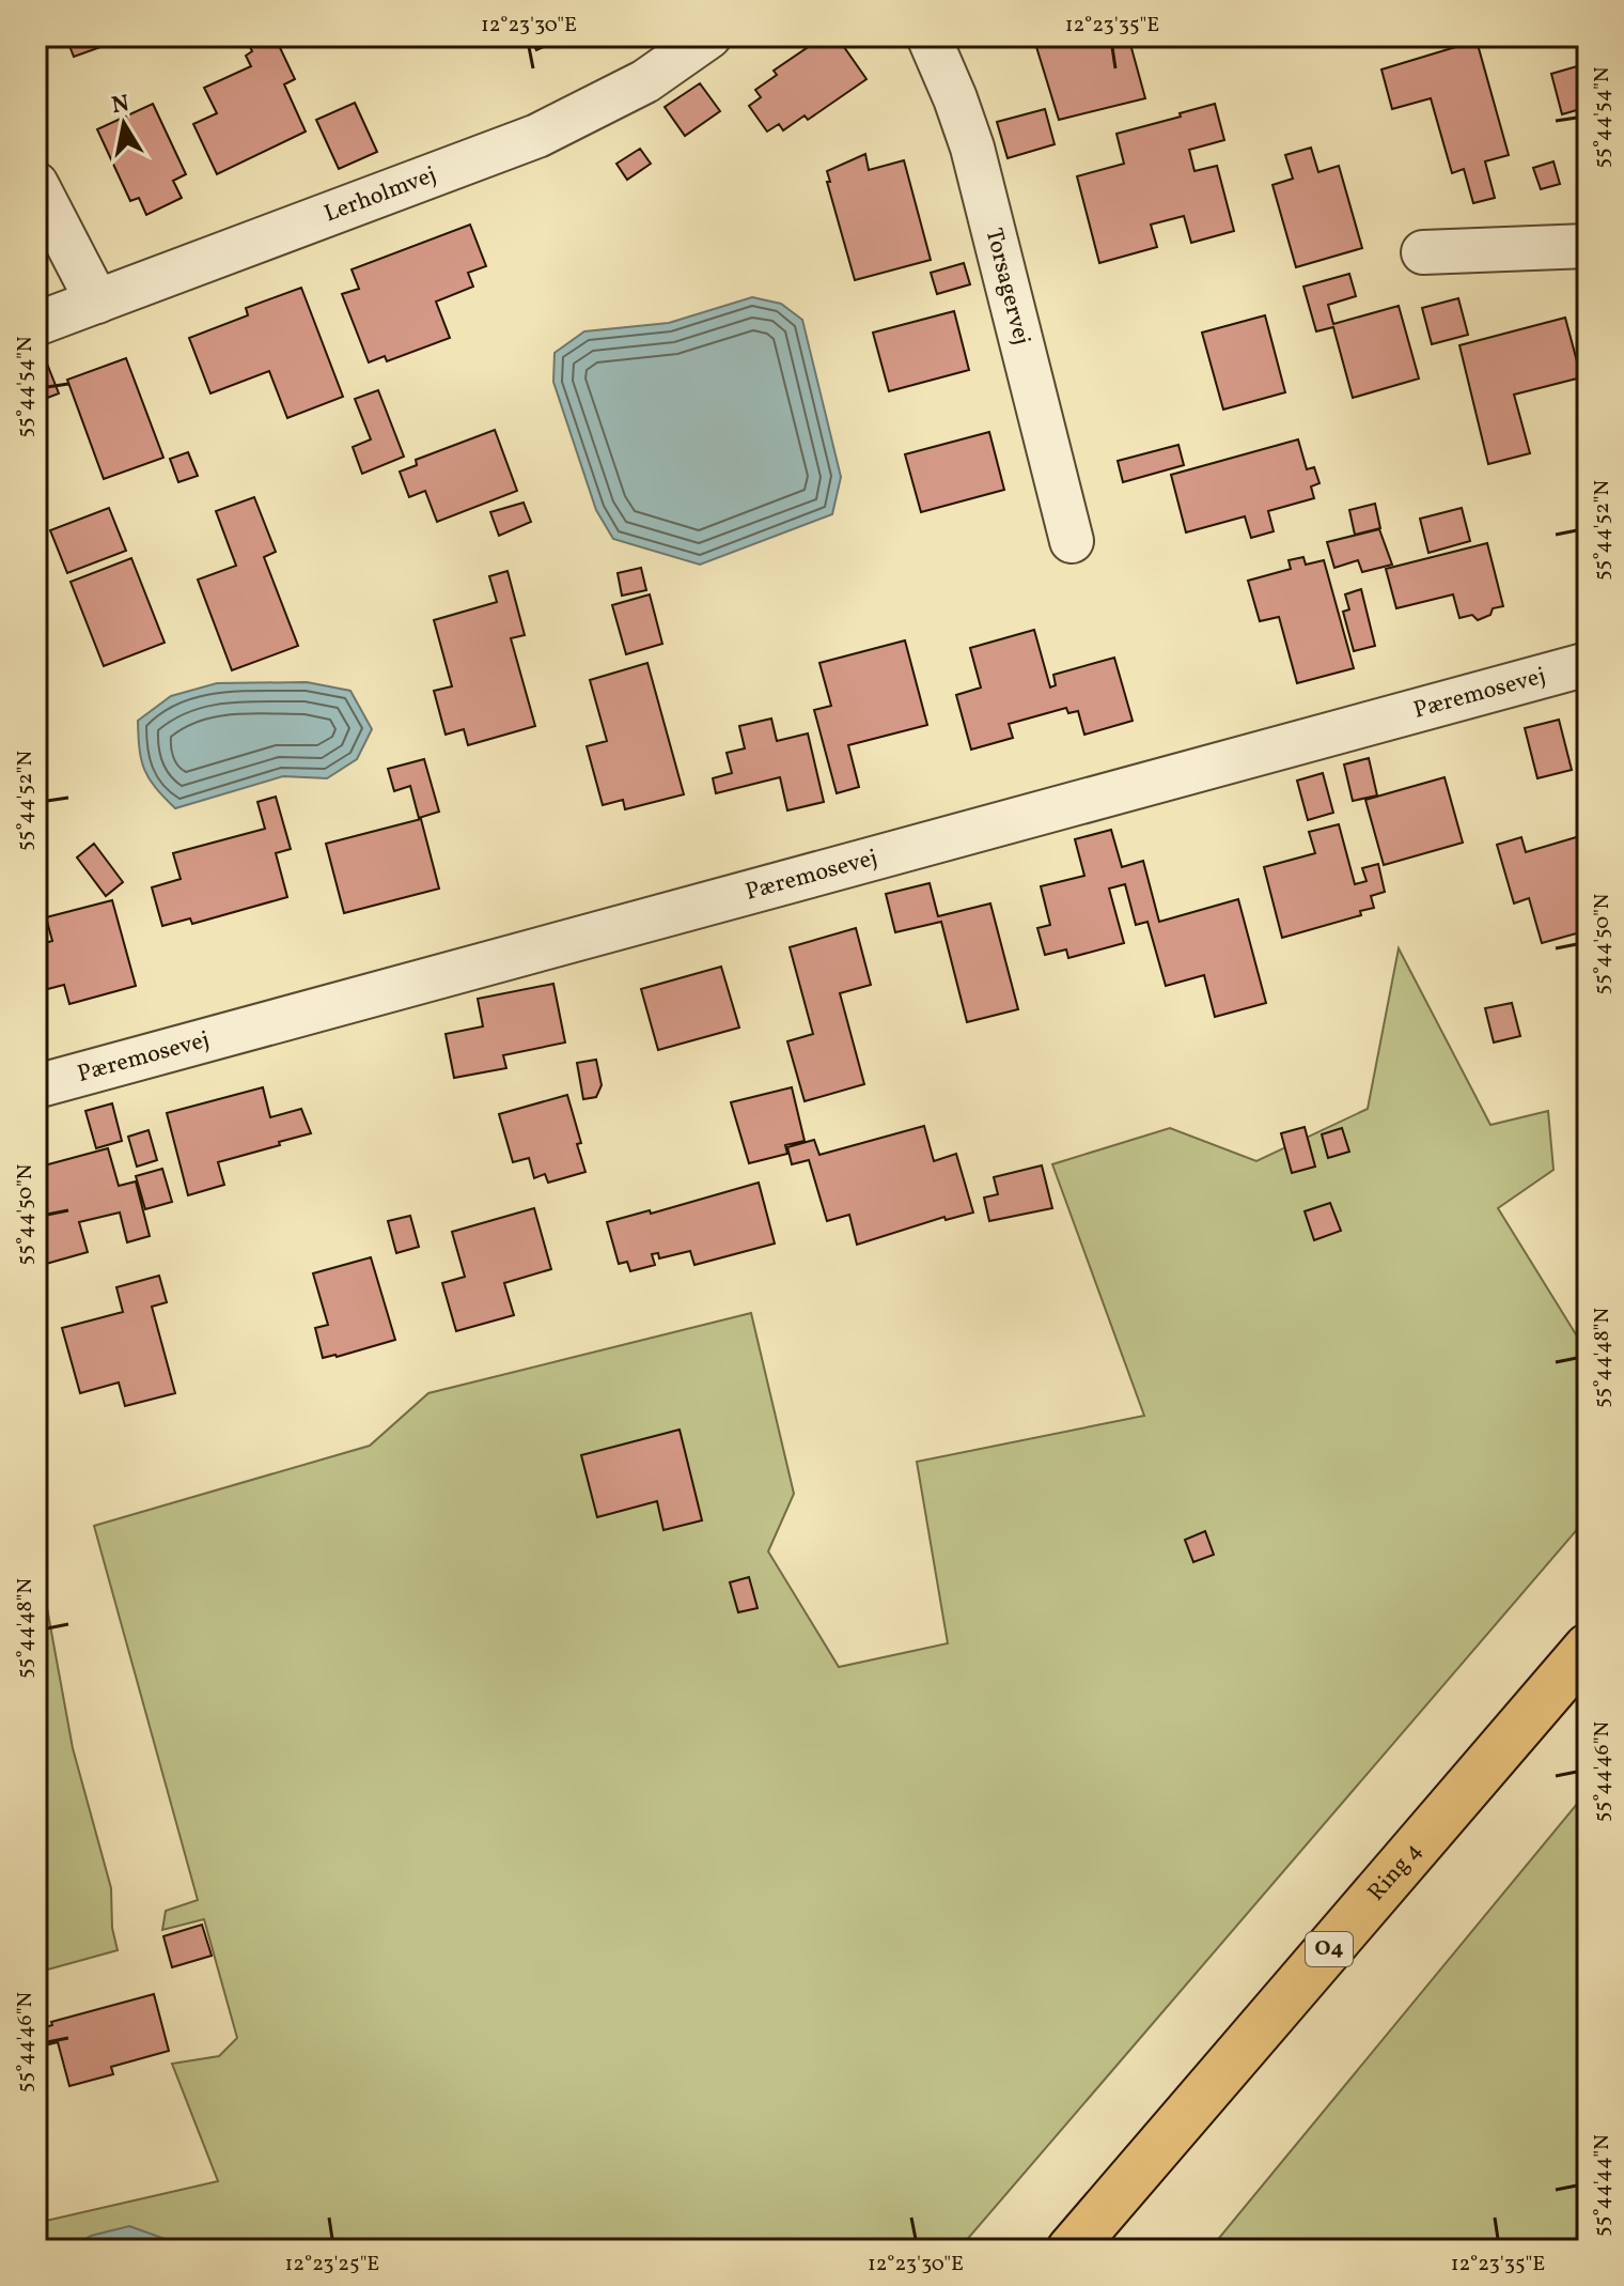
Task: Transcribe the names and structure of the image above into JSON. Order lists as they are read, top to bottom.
{
  "streets": {
    "main road": ["Ring 4", "O4"],
    "street": ["Lerholmvej", "Torsagervej", "Pæremosevej"]
  },
  "north": "top",
  "coordinates": [
    "12°23'30\"E",
    "12°23'35\"E",
    "55°44'54\"N",
    "55°44'52\"N",
    "55°44'50\"N",
    "55°44'48\"N",
    "55°44'46\"N",
    "55°44'44\"N",
    "12°23'25\"E"
  ]
}
